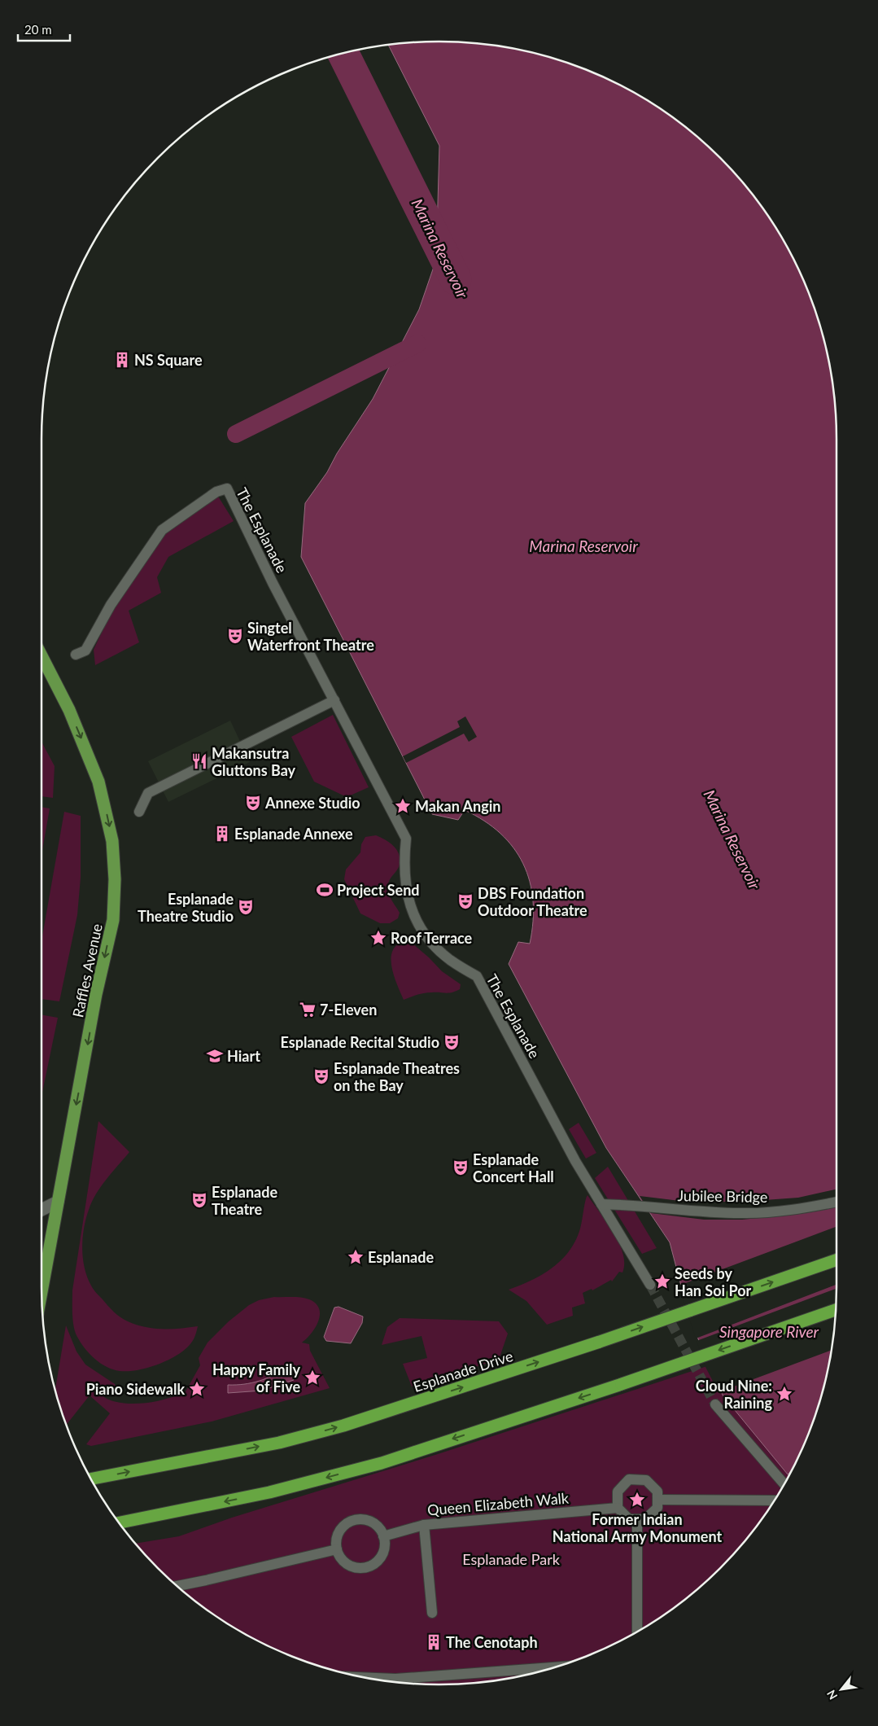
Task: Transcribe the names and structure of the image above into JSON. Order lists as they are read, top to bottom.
{
  "streets": {
    "highway": ["Esplanade Drive"],
    "main road": ["Raffles Avenue"],
    "street": ["The Esplanade", "Jubilee Bridge", "Queen Elizabeth Walk"]
  },
  "crossings": [
    ["The Esplanade", "Jubilee Bridge"]
  ],
  "one_way": ["Raffles Avenue"],
  "water": ["Marina Reservoir", "Singapore River"],
  "parks": ["Esplanade Park"],
  "places": {
    "building": ["NS Square", "Esplanade Annexe", "The Cenotaph"],
    "theatre": [
      "Singtel Waterfront Theatre",
      "Annexe Studio",
      "DBS Foundation Outdoor Theatre",
      "Esplanade Theatre Studio",
      "Esplanade Recital Studio",
      "Esplanade Theatres on the Bay",
      "Esplanade Concert Hall",
      "Esplanade Theatre"
    ],
    "restaurant": ["Makansutra Gluttons Bay"],
    "place": [
      "Makan Angin",
      "Roof Terrace",
      "Esplanade",
      "Seeds by Han Soi Por",
      "Happy Family of Five",
      "Piano Sidewalk",
      "Cloud Nine: Raining",
      "Former Indian National Army Monument"
    ],
    "sports": ["Project Send"],
    "supermarket": ["7-Eleven"],
    "school or university": ["Hiart"]
  },
  "scale_bar": "20 m",
  "north": "bottom left"
}
